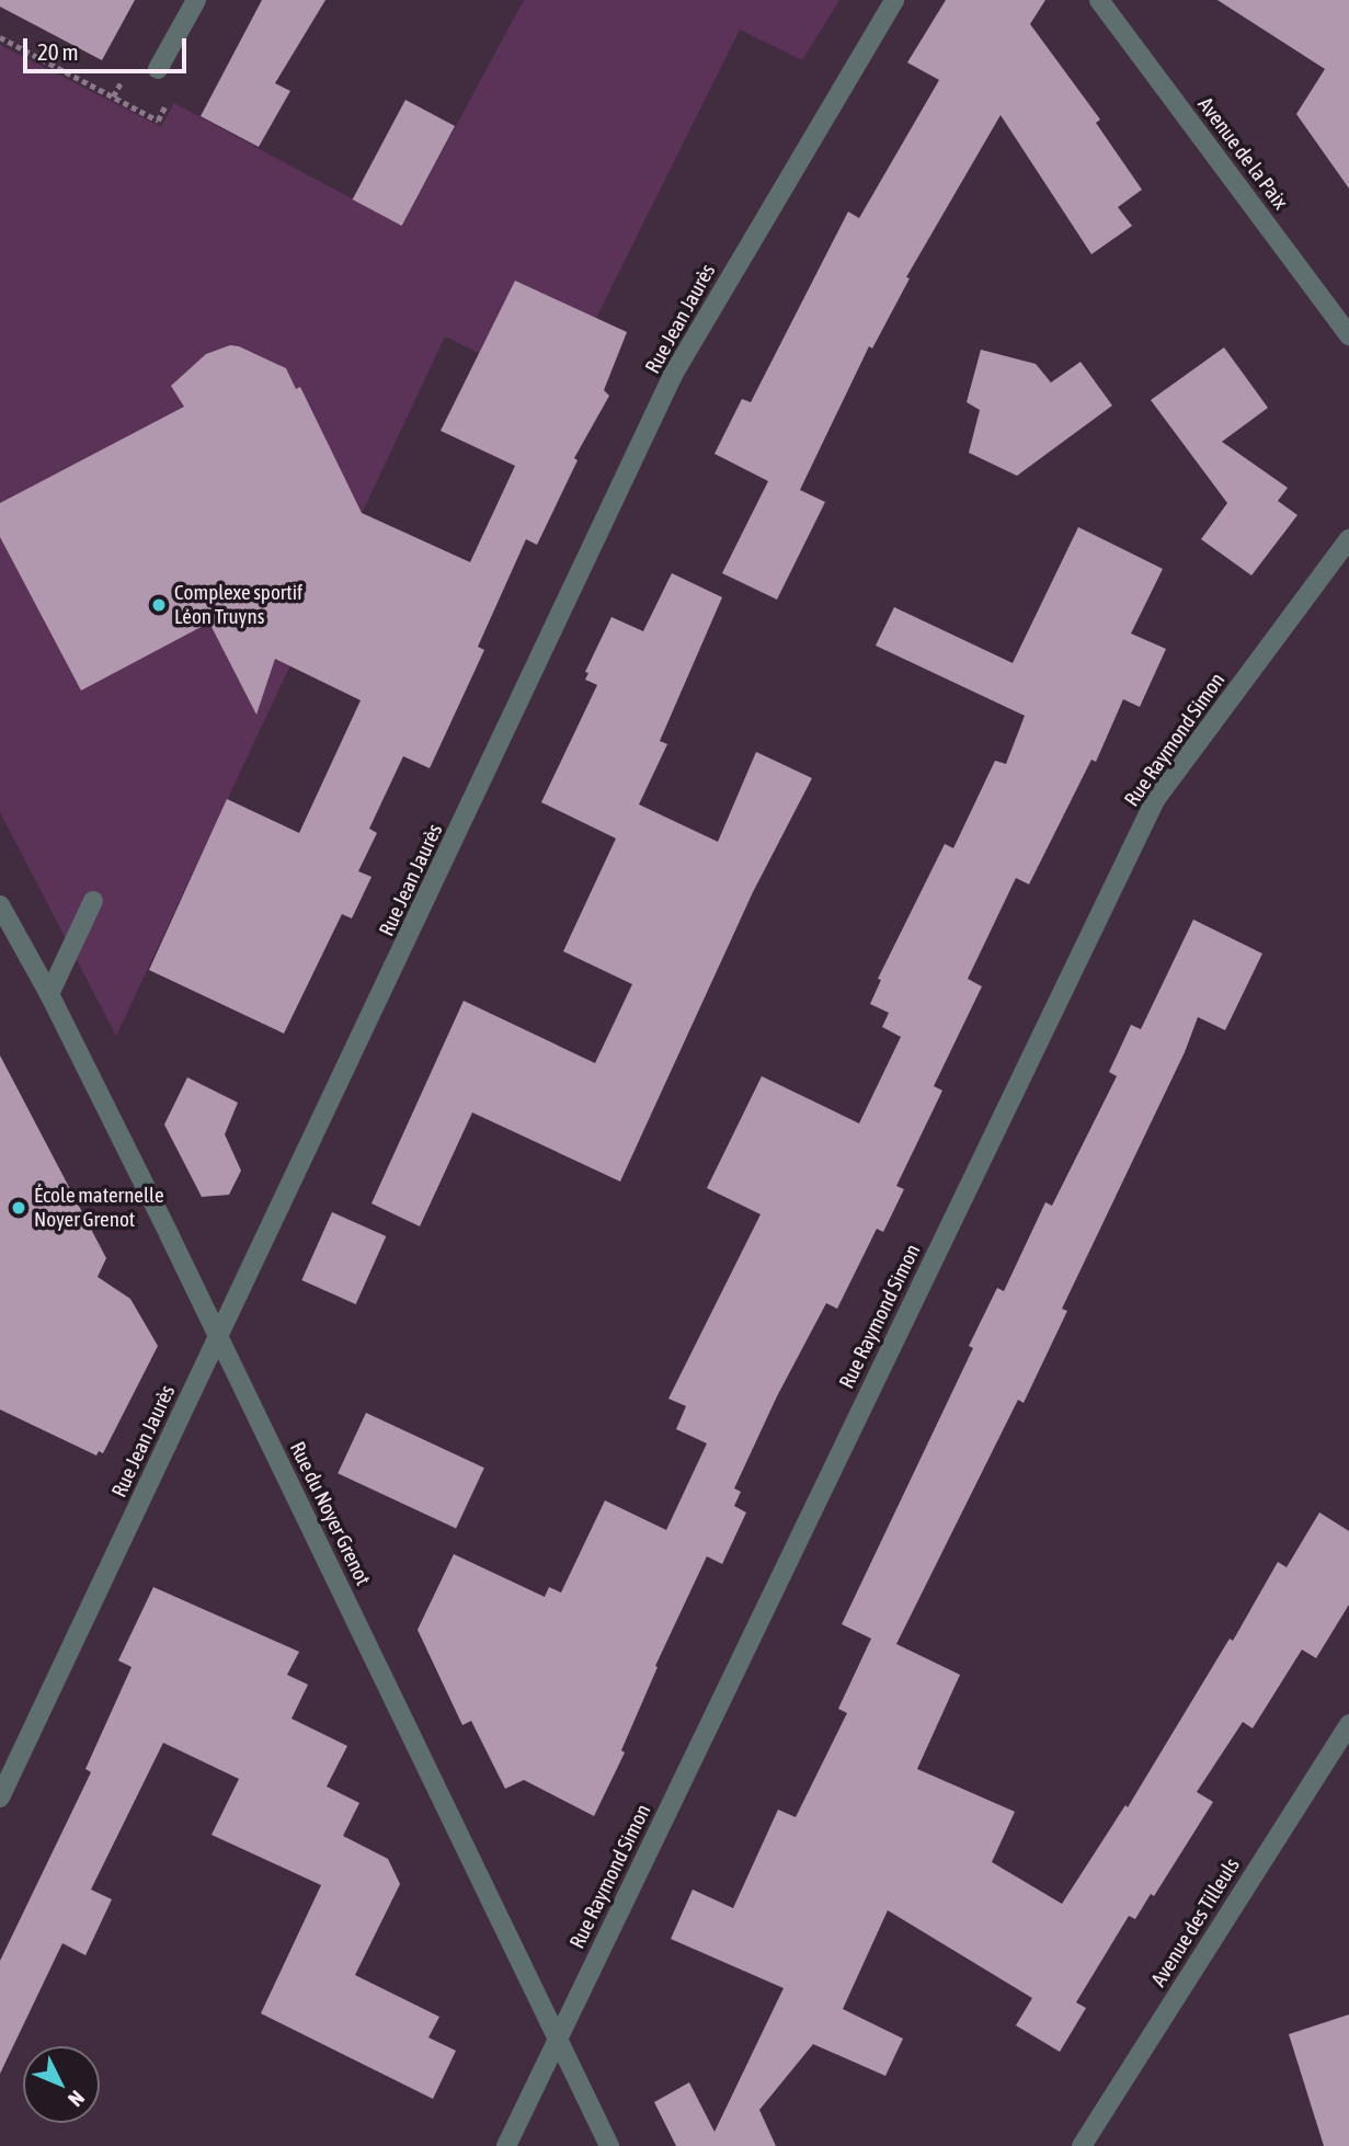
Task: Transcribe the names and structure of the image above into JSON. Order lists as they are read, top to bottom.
{
  "streets": {
    "street": [
      "Avenue de la Paix",
      "Rue Jean Jaurès",
      "Rue Raymond Simon",
      "Rue du Noyer Grenot",
      "Avenue des Tilleuls"
    ]
  },
  "crossings": [
    ["Rue Jean Jaurès", "Rue du Noyer Grenot"],
    ["Rue Raymond Simon", "Rue du Noyer Grenot"]
  ],
  "places": ["Complexe sportif Léon Truyns", "École maternelle Noyer Grenot"],
  "scale_bar": "20 m",
  "north": "bottom right"
}
